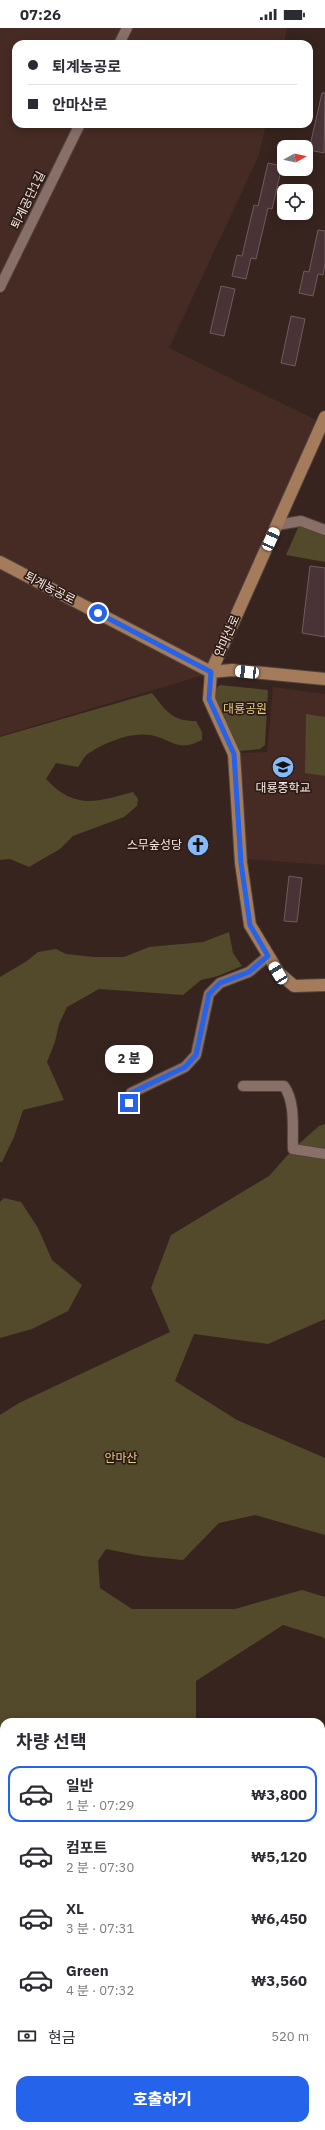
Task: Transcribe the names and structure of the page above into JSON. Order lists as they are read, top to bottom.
{
  "streets": {
    "street": ["퇴계공단1길", "퇴계농공로", "안마산로"]
  },
  "crossings": [
    ["퇴계농공로", "안마산로"]
  ],
  "parks": ["대룡공원", "안마산"],
  "places": {
    "school or university": ["대룡중학교"],
    "church": ["스무숲성당"]
  },
  "north": "right",
  "page": {
    "status": "07:26",
    "banner": ["퇴계농공로", "안마산로"],
    "bubble": "2 분",
    "heading": "차량 선택",
    "list": [
      {
        "name": "일반",
        "note": "1 분 · 07:29",
        "value": "₩3,800"
      },
      {
        "name": "컴포트",
        "note": "2 분 · 07:30",
        "value": "₩5,120"
      },
      {
        "name": "XL",
        "note": "3 분 · 07:31",
        "value": "₩6,450"
      },
      {
        "name": "Green",
        "note": "4 분 · 07:32",
        "value": "₩3,560"
      }
    ],
    "pay": ["현금", "520 m"],
    "buttons": "호출하기"
  }
}
